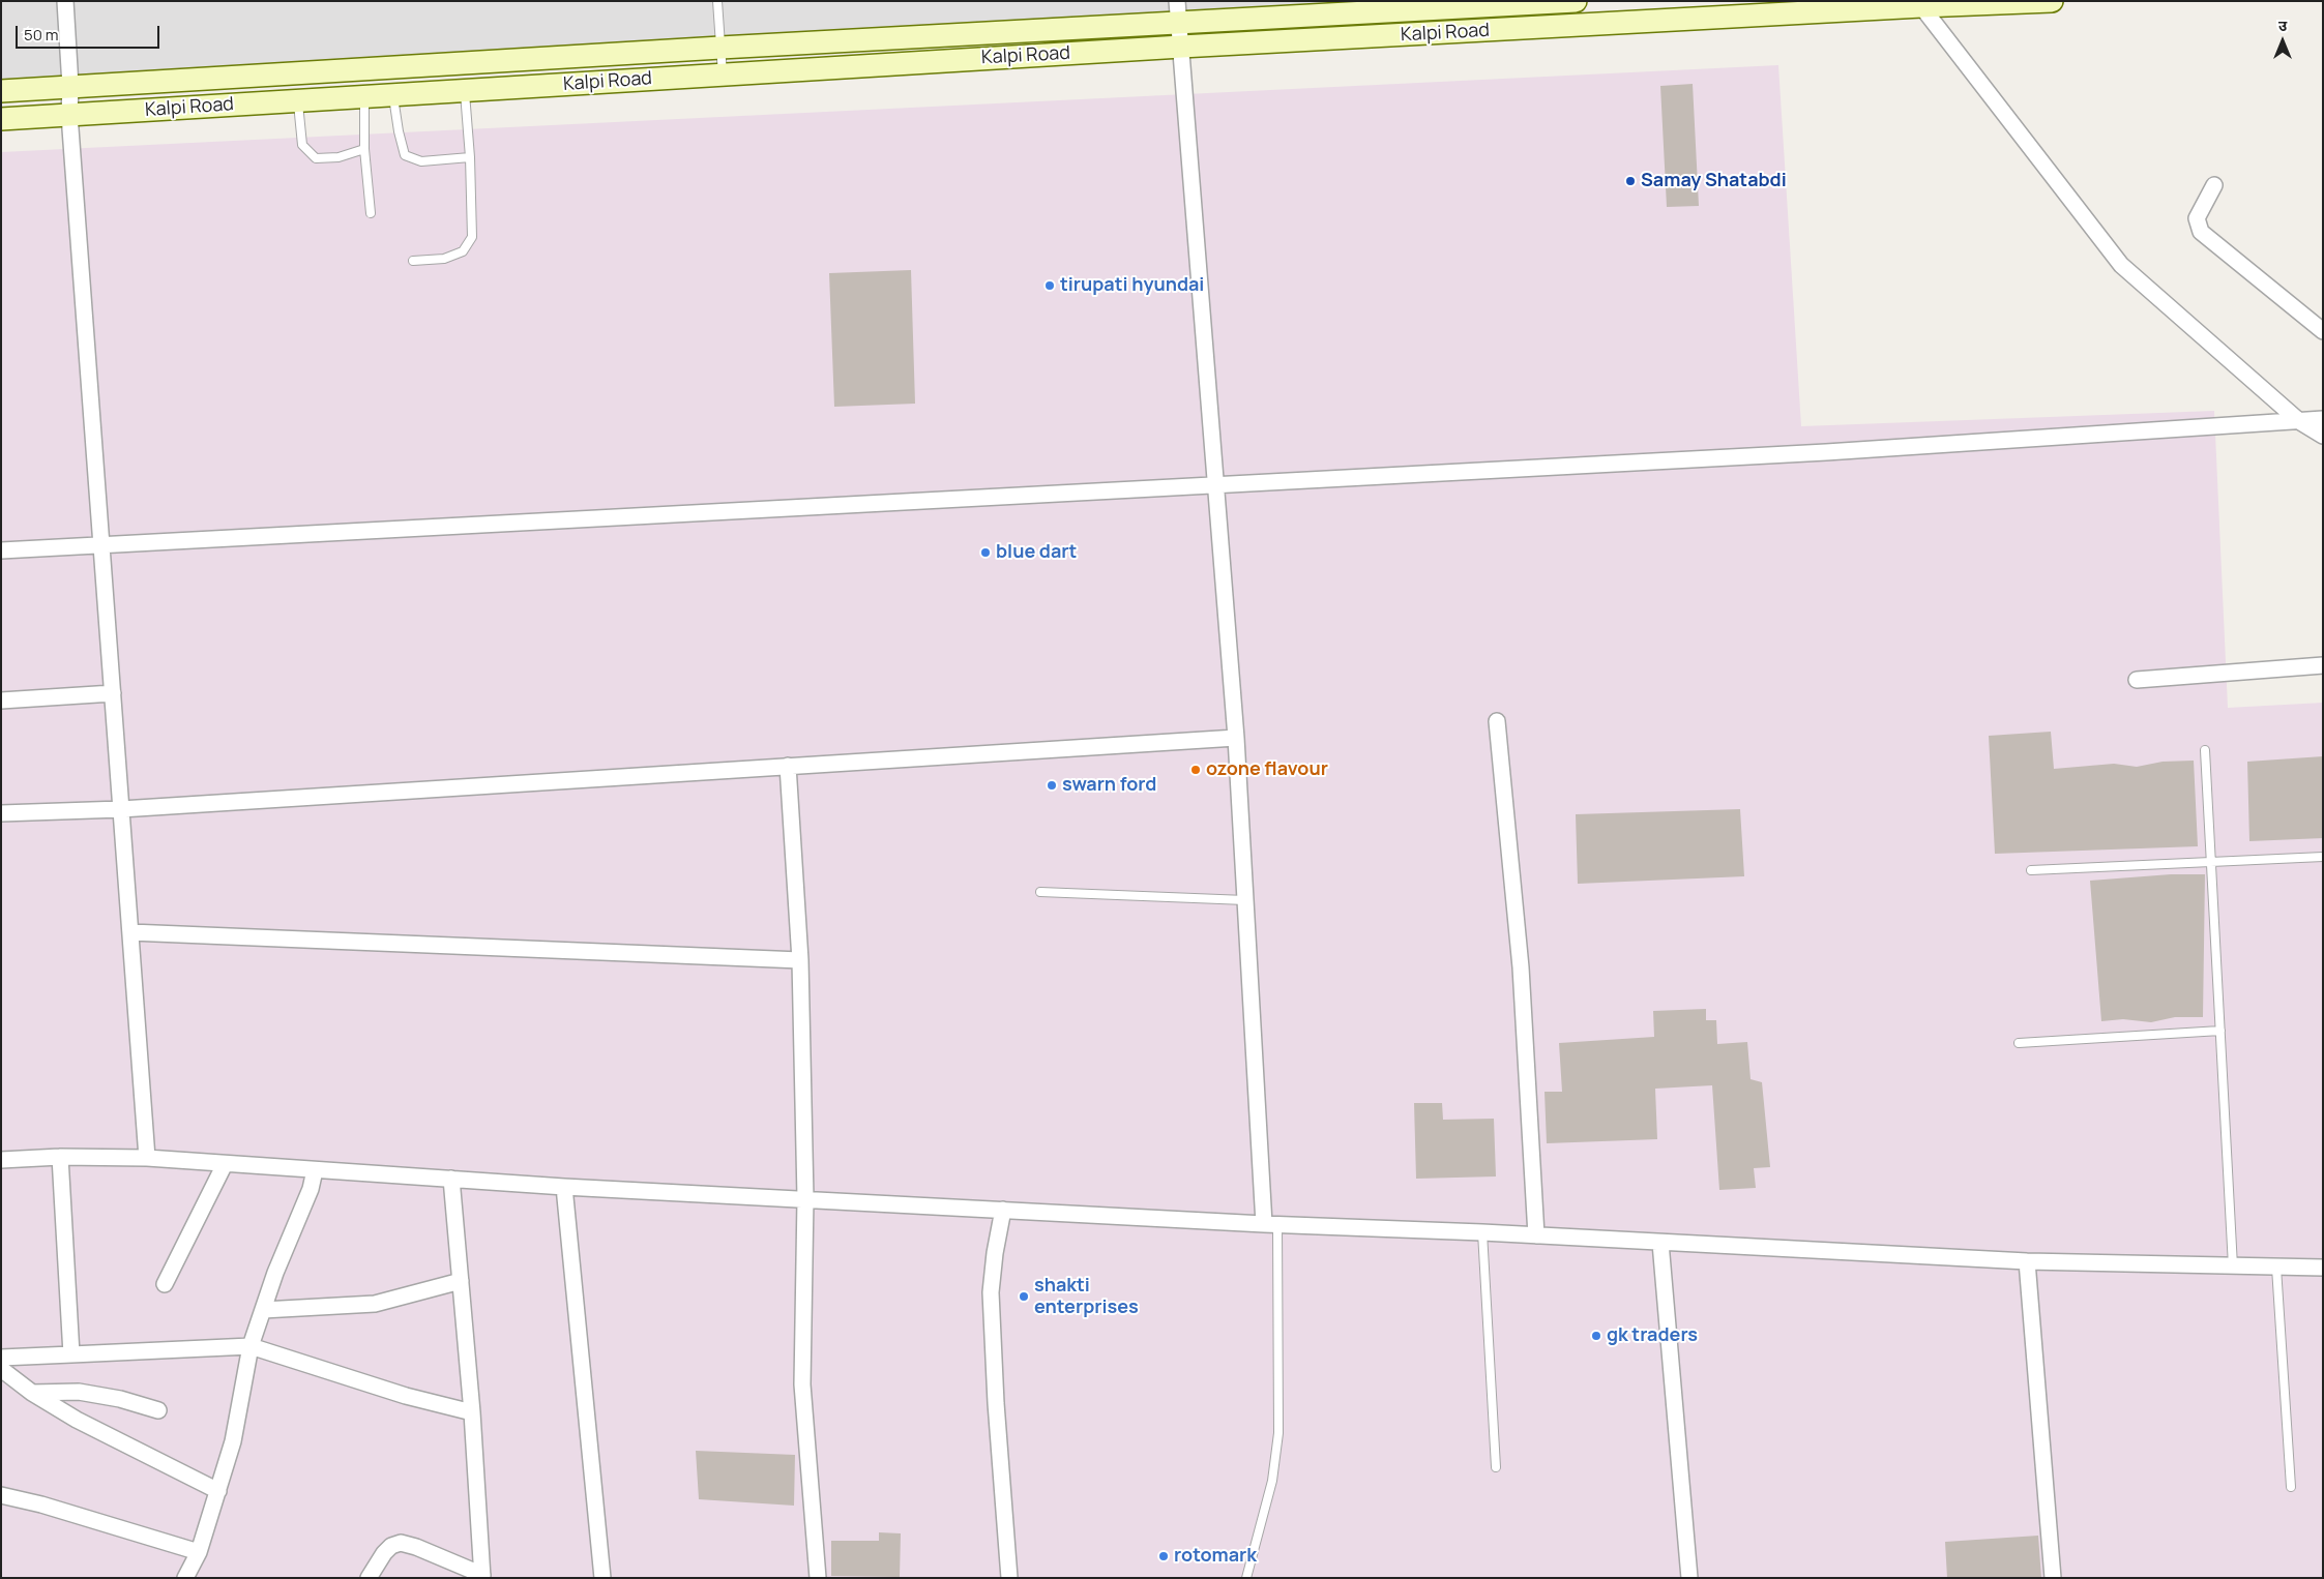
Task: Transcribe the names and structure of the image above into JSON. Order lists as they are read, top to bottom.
{
  "streets": {
    "main road": ["Kalpi Road"]
  },
  "places": [
    "Samay Shatabdi",
    "tirupati hyundai",
    "blue dart",
    "ozone flavour",
    "swarn ford",
    "shakti enterprises",
    "gk traders",
    "rotomark"
  ],
  "scale_bar": "50 m",
  "north": "top"
}
